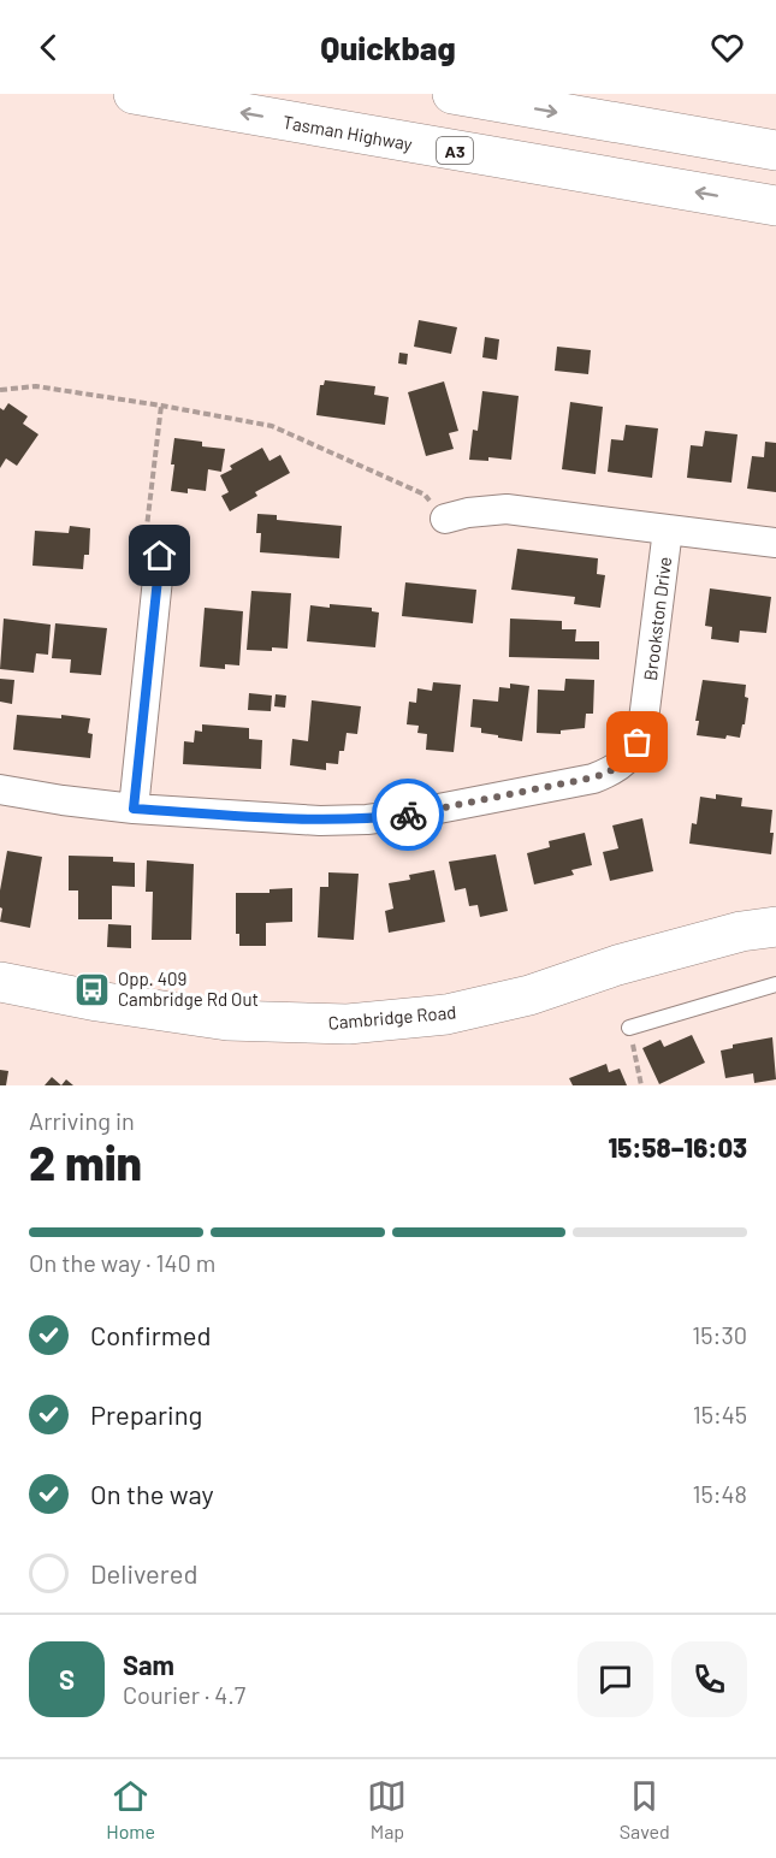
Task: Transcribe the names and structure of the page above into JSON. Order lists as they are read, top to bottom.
{
  "streets": {
    "main road": ["Tasman Highway", "A3", "Cambridge Road"],
    "street": ["Brookston Drive"]
  },
  "places": {
    "bus stop": ["Opp. 409 Cambridge Rd Out"]
  },
  "page": {
    "header": "Quickbag",
    "heading": ["2 min", "Arriving in", "15:58–16:03"],
    "panel": ["Sam", "Courier · 4.7"],
    "bar": "On the way · 140 m",
    "list": [
      ["Confirmed", "15:30"],
      ["Preparing", "15:45"],
      ["On the way", "15:48"],
      "Delivered"
    ],
    "round": "S",
    "tabs": ["Home", "Map", "Saved"]
  }
}
